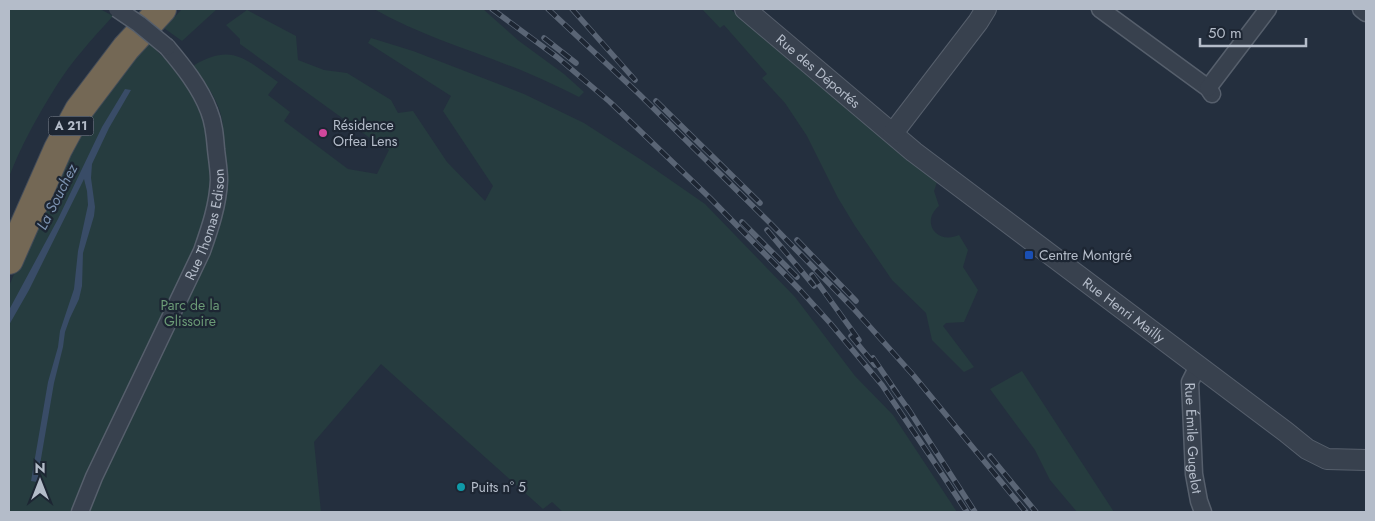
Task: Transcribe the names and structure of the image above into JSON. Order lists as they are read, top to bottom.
{
  "streets": {
    "highway": ["A 211"],
    "street": [
      "Rue des Déportés",
      "Rue Thomas Edison",
      "Rue Henri Mailly",
      "Rue Émile Gugelot"
    ]
  },
  "crossings": [
    ["Rue des Déportés", "Rue Henri Mailly"],
    ["Rue Henri Mailly", "Rue Émile Gugelot"]
  ],
  "water": ["La Souchez"],
  "parks": ["Parc de la Glissoire"],
  "places": {
    "other": ["Résidence Orfea Lens", "Puits n° 5"],
    "transit": ["Centre Montgré"]
  },
  "scale_bar": "50 m",
  "north": "top"
}
